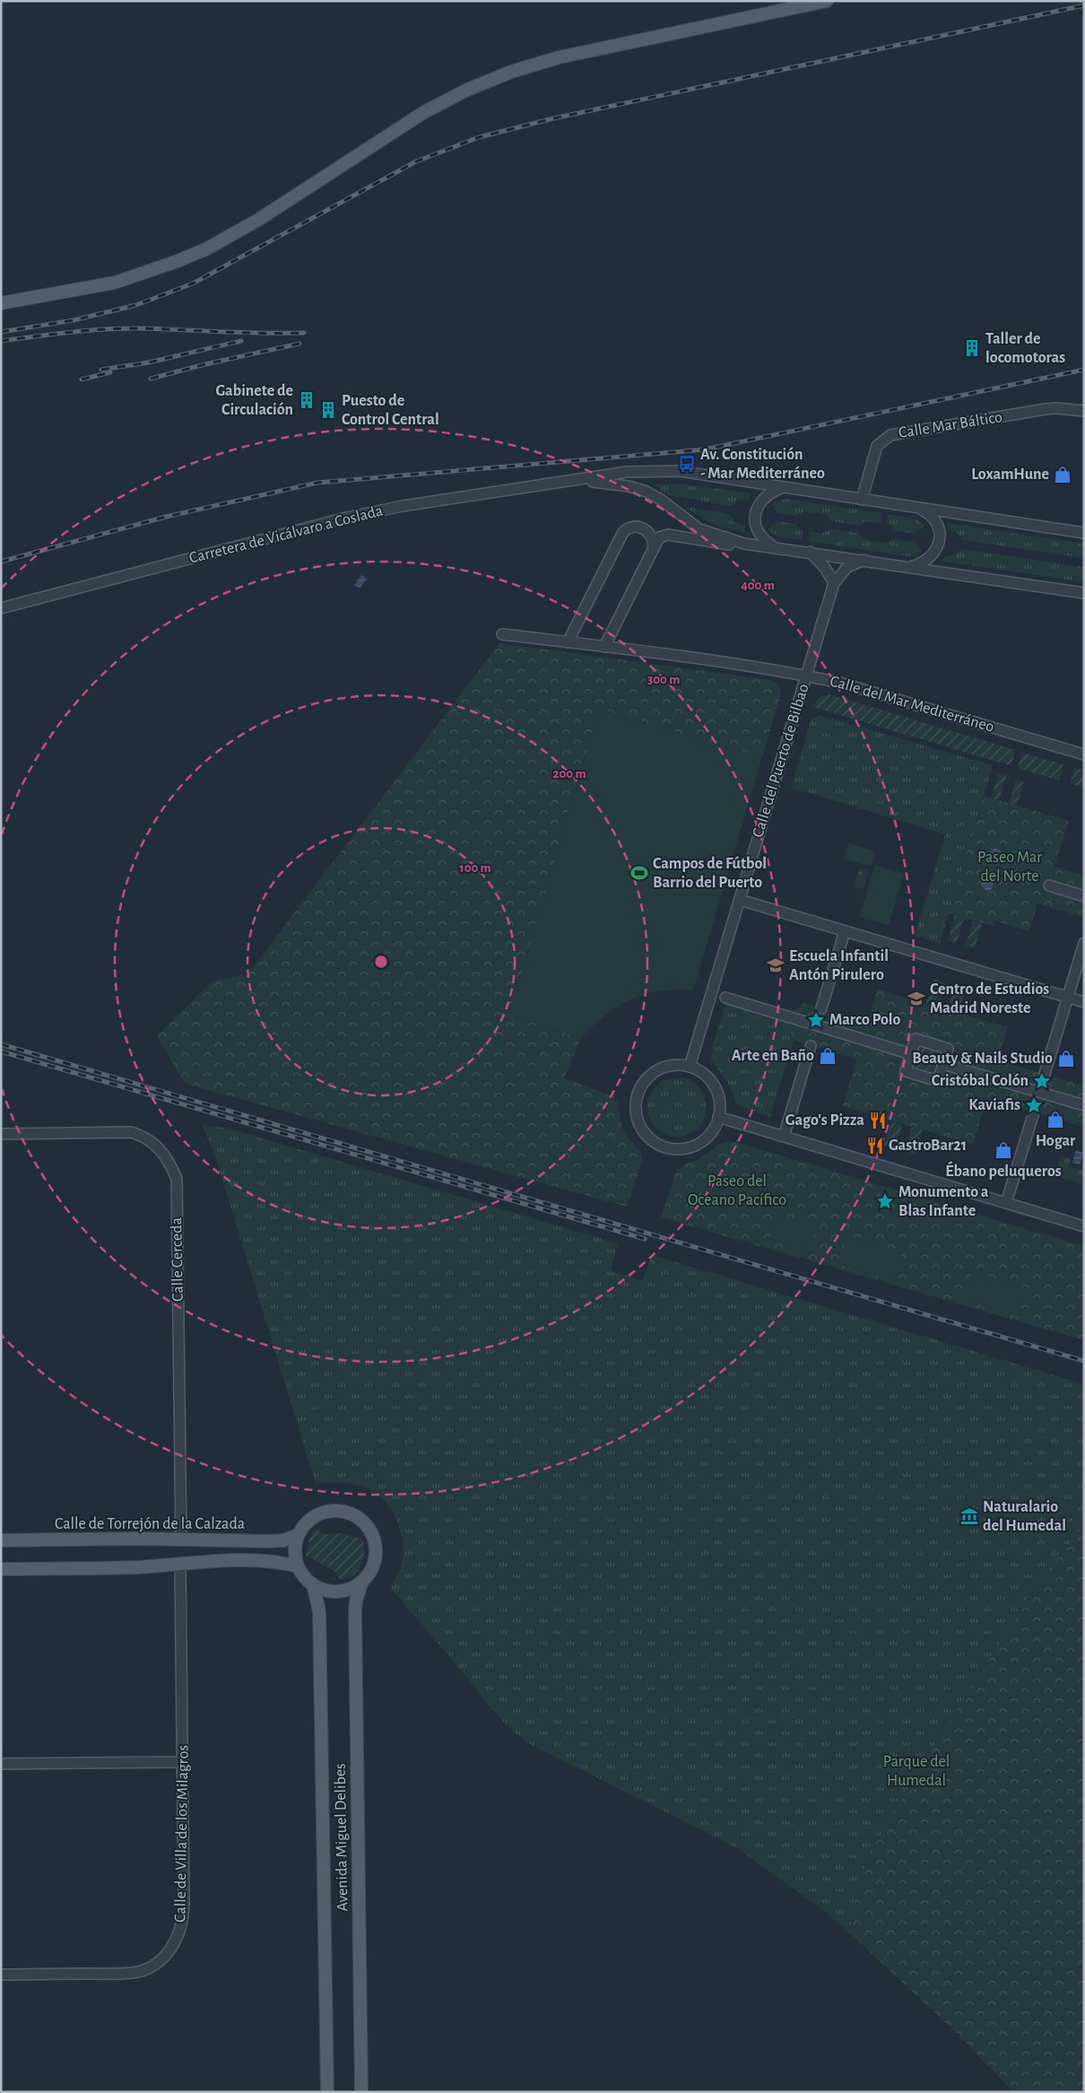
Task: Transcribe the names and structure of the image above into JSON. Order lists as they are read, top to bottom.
{
  "streets": {
    "main road": ["Calle de Torrejón de la Calzada", "Avenida Miguel Delibes"],
    "street": [
      "Calle Mar Báltico",
      "Carretera de Vicálvaro a Coslada",
      "Calle del Mar Mediterráneo",
      "Calle del Puerto de Bilbao",
      "Calle Cerceda",
      "Calle de Villa de los Milagros"
    ]
  },
  "crossings": [
    ["Calle del Mar Mediterráneo", "Calle del Puerto de Bilbao"],
    ["Calle Cerceda", "Calle de Torrejón de la Calzada"],
    ["Calle de Torrejón de la Calzada", "Avenida Miguel Delibes"]
  ],
  "parks": ["Paseo Mar del Norte", "Paseo del Oceano Pacífico", "Parque del Humedal"],
  "places": {
    "building": ["Taller de locomotoras", "Gabinete de Circulación", "Puesto de Control Central"],
    "bus stop": ["Av. Constitución - Mar Mediterráneo"],
    "shop": [
      "LoxamHune",
      "Arte en Baño",
      "Beauty & Nails Studio",
      "Hogar",
      "Ébano peluqueros"
    ],
    "sports": ["Campos de Fútbol Barrio del Puerto"],
    "school or university": ["Escuela Infantil Antón Pirulero", "Centro de Estudios Madrid Noreste"],
    "place": [
      "Marco Polo",
      "Cristóbal Colón",
      "Kaviafis",
      "Monumento a Blas Infante"
    ],
    "restaurant": ["Gago's Pizza", "GastroBar21"],
    "museum": ["Naturalario del Humedal"]
  },
  "rings": [
    "400 m",
    "300 m",
    "200 m",
    "100 m"
  ]
}
